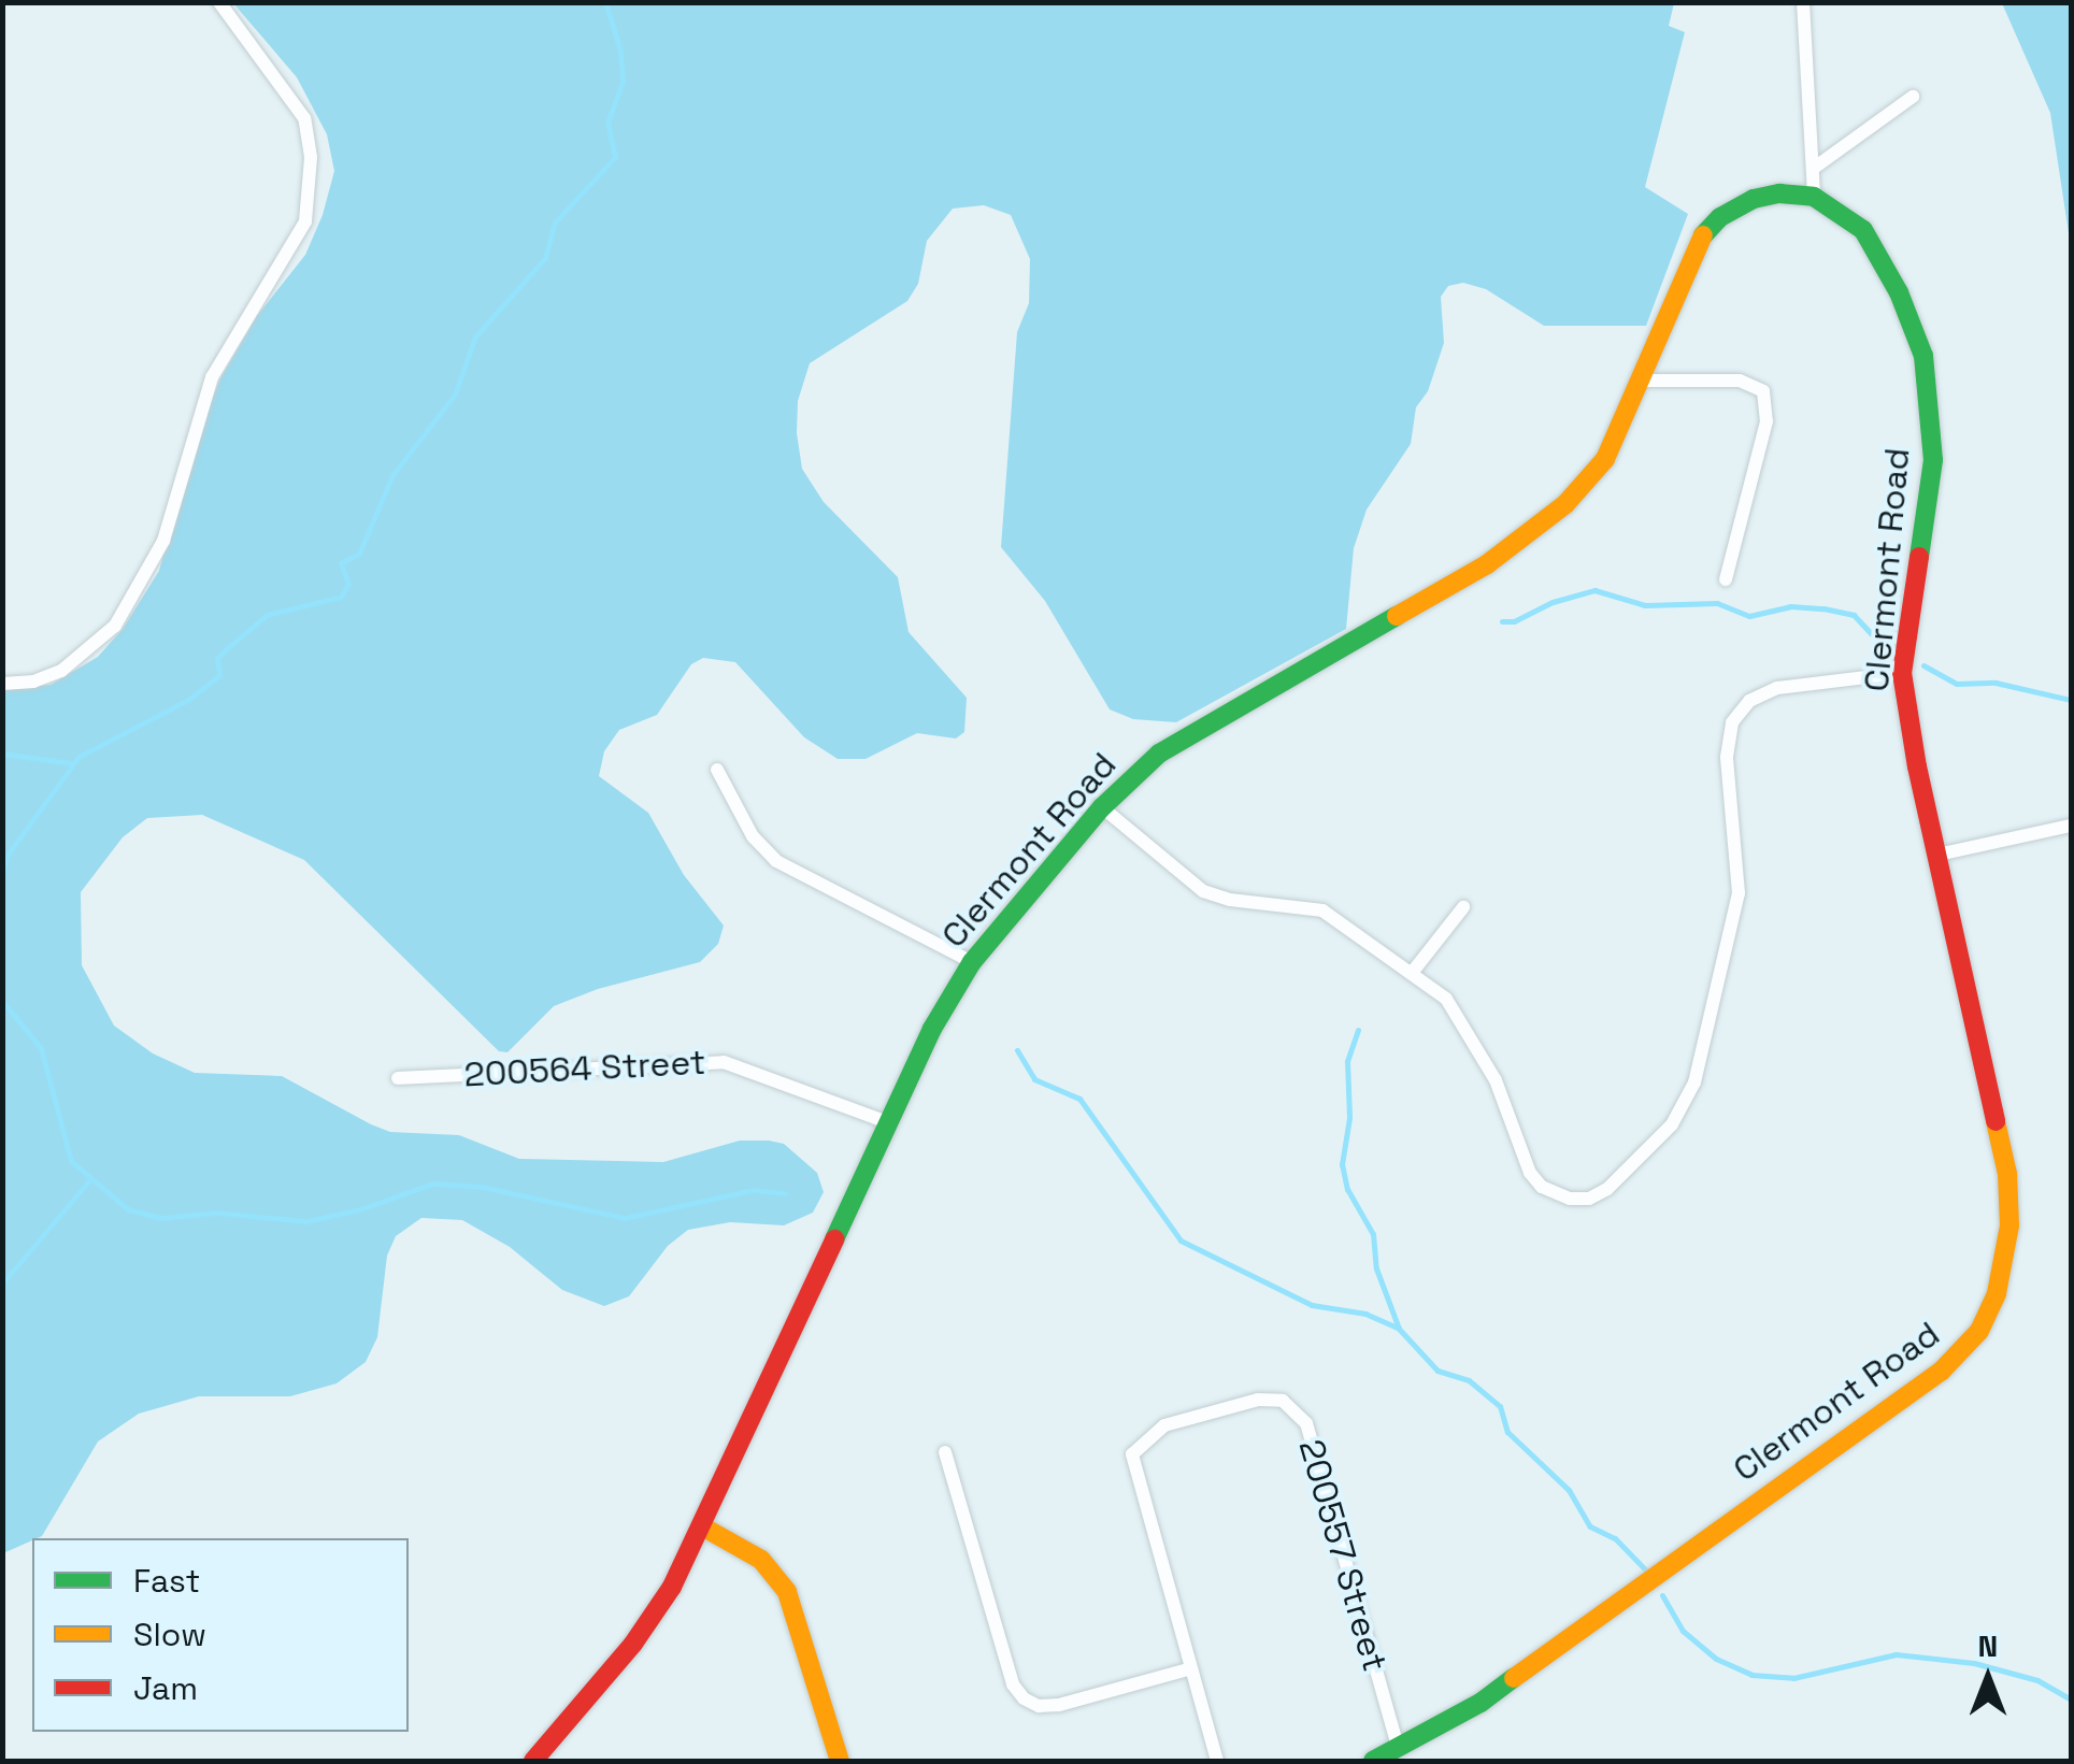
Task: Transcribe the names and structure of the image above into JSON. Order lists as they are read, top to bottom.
{
  "streets": {
    "street": ["Clermont Road", "200564 Street", "200557 Street"]
  },
  "crossings": [
    ["Clermont Road", "200564 Street"],
    ["Clermont Road", "200557 Street"]
  ],
  "legend": ["Fast", "Slow", "Jam"],
  "north": "top"
}
